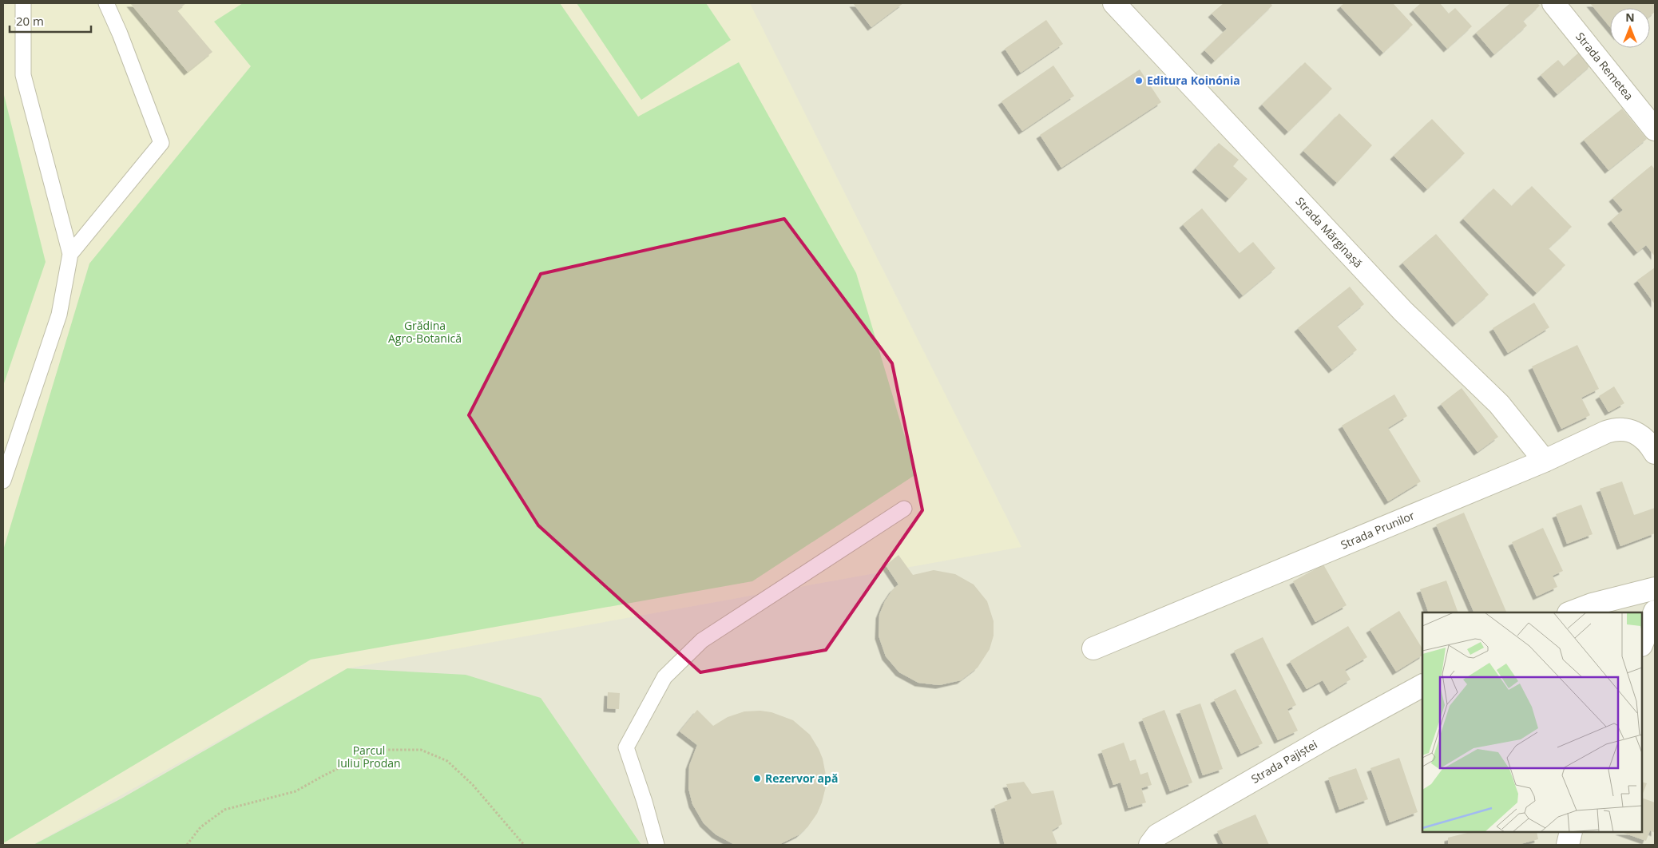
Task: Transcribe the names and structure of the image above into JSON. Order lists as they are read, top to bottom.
{
  "streets": {
    "street": [
      "Strada Remetea",
      "Strada Mărginașă",
      "Strada Prunilor",
      "Strada Pajiștei"
    ]
  },
  "crossings": [
    ["Strada Mărginașă", "Strada Prunilor"]
  ],
  "parks": ["Grădina Agro-Botanică", "Parcul Iuliu Prodan"],
  "places": ["Editura Koinónia", "Rezervor apă"],
  "scale_bar": "20 m",
  "north": "top"
}
